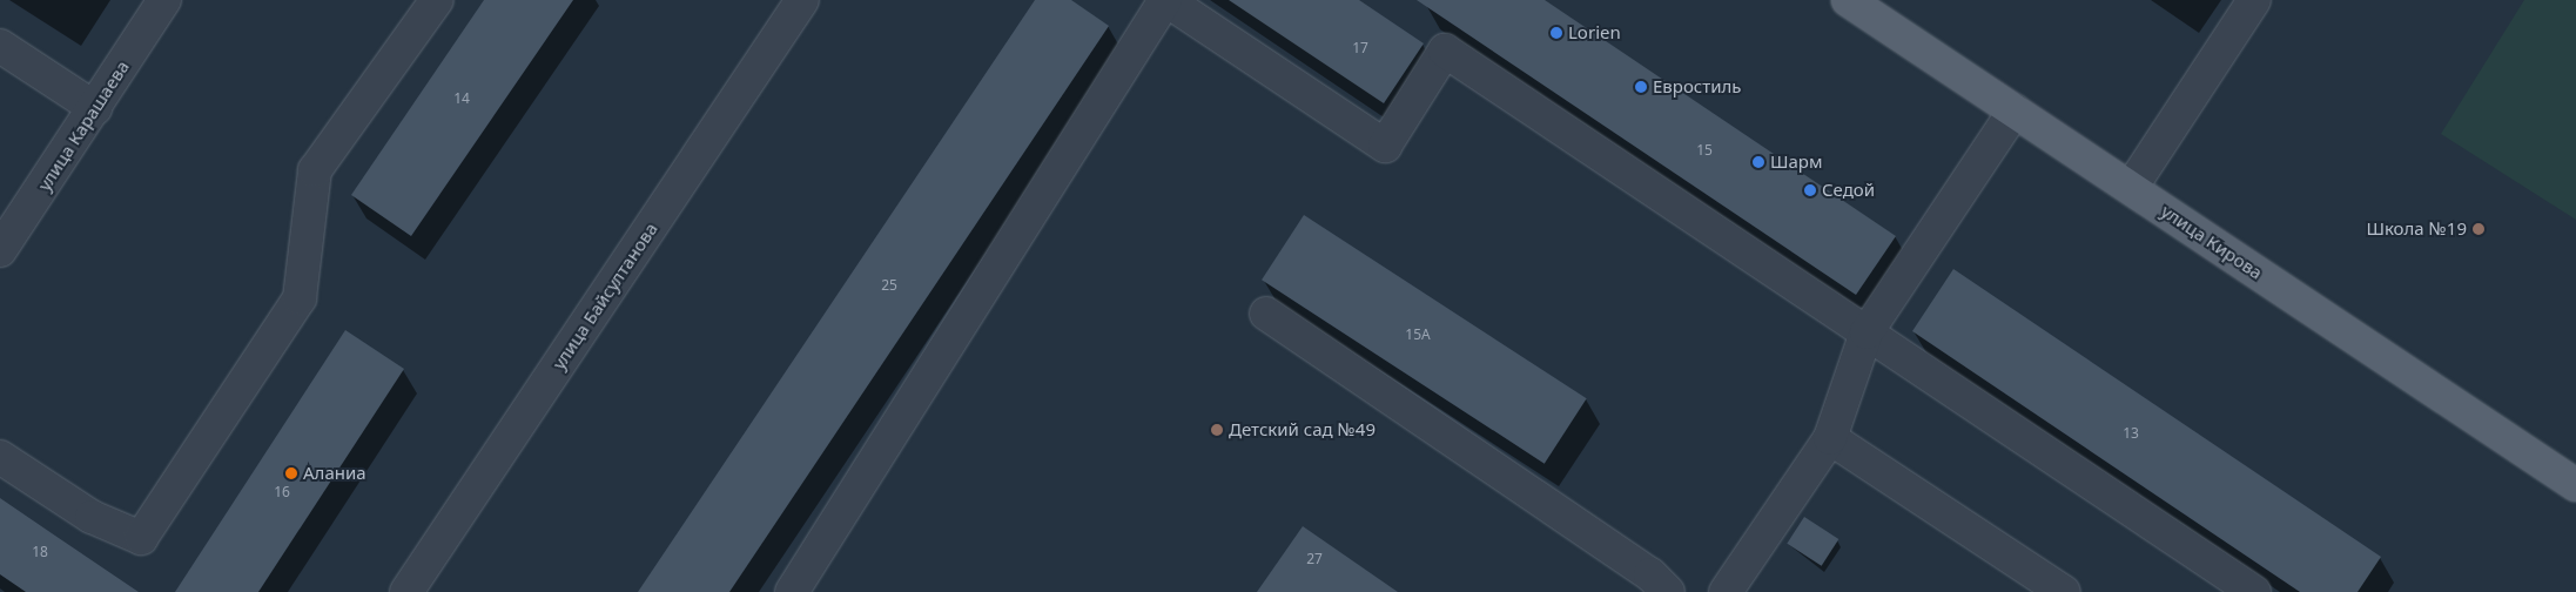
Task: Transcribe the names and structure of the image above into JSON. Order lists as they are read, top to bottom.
{
  "streets": {
    "main road": ["улица Кирова"],
    "street": ["улица Карашаева", "улица Байсултанова"]
  },
  "places": [
    "Lorien",
    "Евростиль",
    "Шарм",
    "Седой",
    "Школа №19",
    "Детский сад №49",
    "Аланиа"
  ],
  "house_numbers": [
    "17",
    "14",
    "15",
    "25",
    "15А",
    "13",
    "16",
    "18",
    "27"
  ]
}
